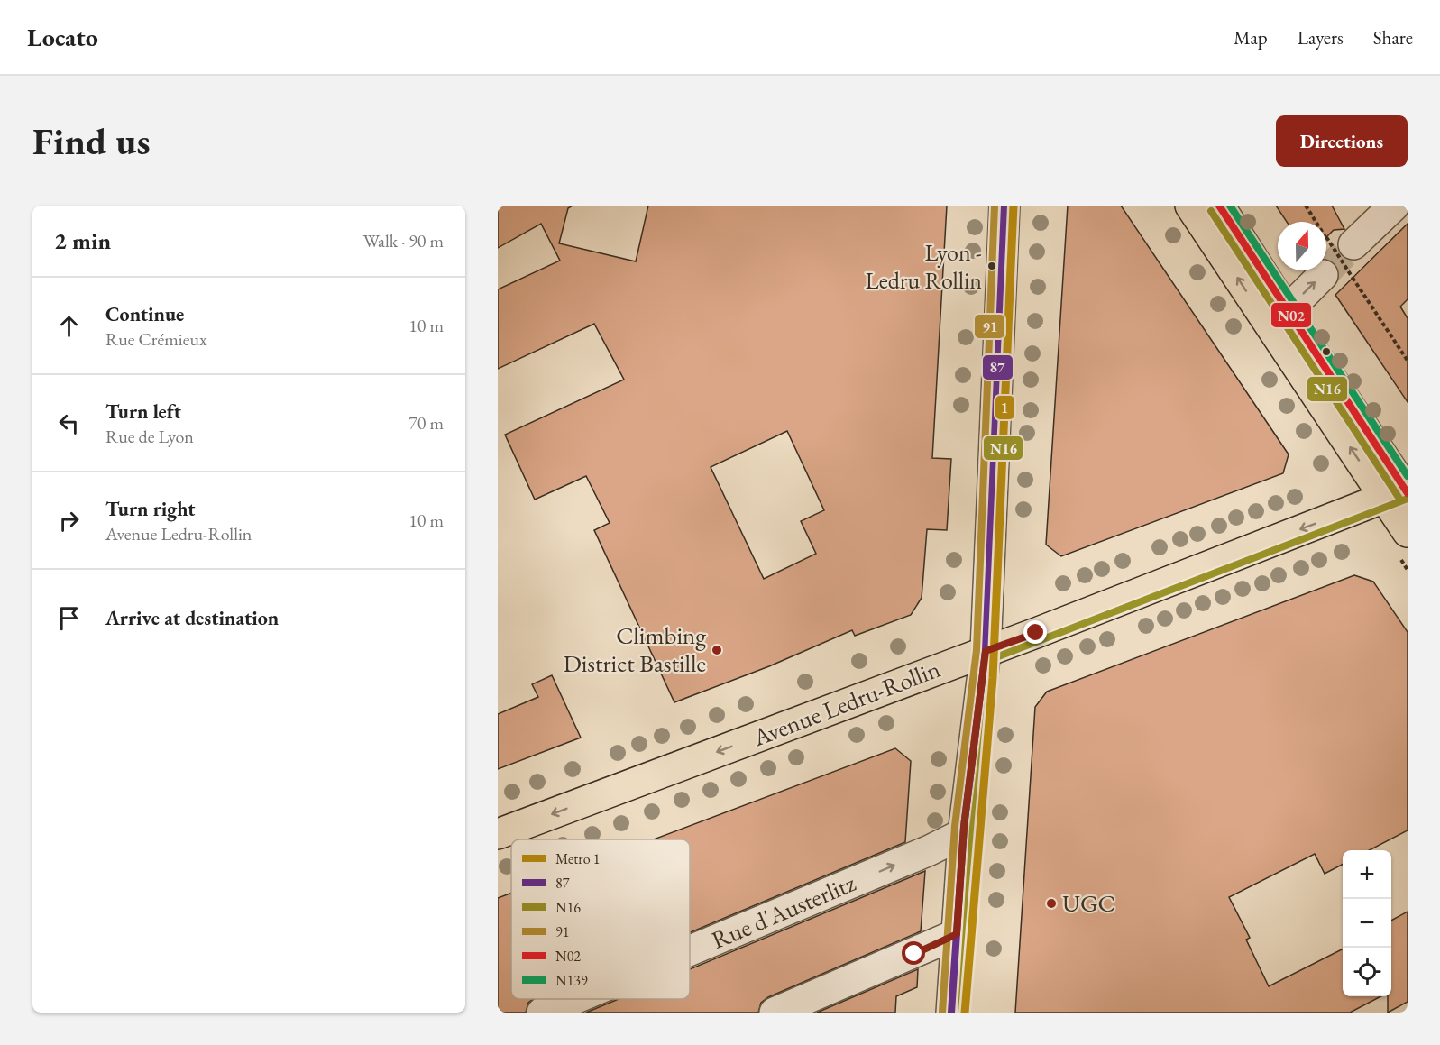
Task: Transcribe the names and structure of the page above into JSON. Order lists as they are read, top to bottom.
{
  "streets": {
    "main road": ["Avenue Ledru-Rollin"],
    "street": ["Rue d'Austerlitz"]
  },
  "one_way": ["Avenue Ledru-Rollin"],
  "places": ["Lyon - Ledru Rollin", "Climbing District Bastille", "UGC"],
  "lines": [
    "metro line 1",
    "transit line 87",
    "transit line N16",
    "transit line 91",
    "transit line N02",
    "transit line N139"
  ],
  "legend": [
    "Metro 1",
    "87",
    "N16",
    "91",
    "N02",
    "N139"
  ],
  "north": "top",
  "page": {
    "header": "Locato",
    "nav": ["Map", "Layers", "Share"],
    "buttons": "Directions",
    "title": "Find us",
    "heading": ["2 min", "Walk · 90 m"],
    "list": [
      ["Continue", "Rue Crémieux", "10 m"],
      ["Turn left", "Rue de Lyon", "70 m"],
      ["Turn right", "Avenue Ledru-Rollin", "10 m"],
      "Arrive at destination"
    ],
    "map_buttons": ["+", "−"]
  }
}
